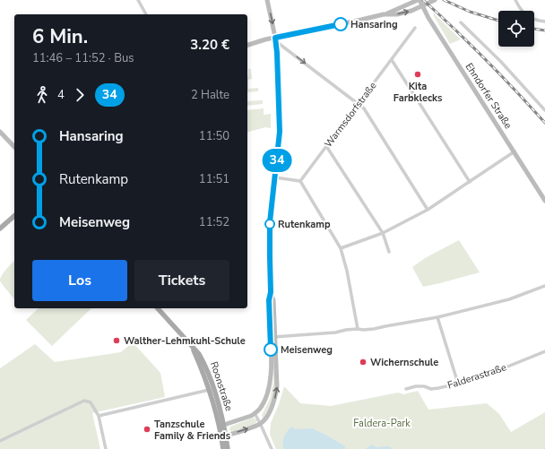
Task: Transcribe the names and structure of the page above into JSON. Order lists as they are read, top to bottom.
{
  "streets": {
    "main road": ["Roonstraße"],
    "street": ["Ehndorfer Straße", "Warmsdorfstraße", "Falderastraße"]
  },
  "parks": ["Faldera-Park"],
  "places": [
    "Hansaring",
    "Kita Farbklecks",
    "Rutenkamp",
    "Walther-Lehmkuhl-Schule",
    "Meisenweg",
    "Wichernschule",
    "Tanzschule Family & Friends"
  ],
  "lines": ["bus line 34"],
  "page": {
    "on_map": "34",
    "heading": ["6 Min.", "11:46 – 11:52 · Bus", "3.20 €"],
    "legs": ["4", "34", "2 Halte"],
    "list": [
      {
        "name": "Hansaring",
        "value": "11:50"
      },
      {
        "name": "Rutenkamp",
        "value": "11:51"
      },
      {
        "name": "Meisenweg",
        "value": "11:52"
      }
    ],
    "buttons": ["Los", "Tickets"]
  }
}
